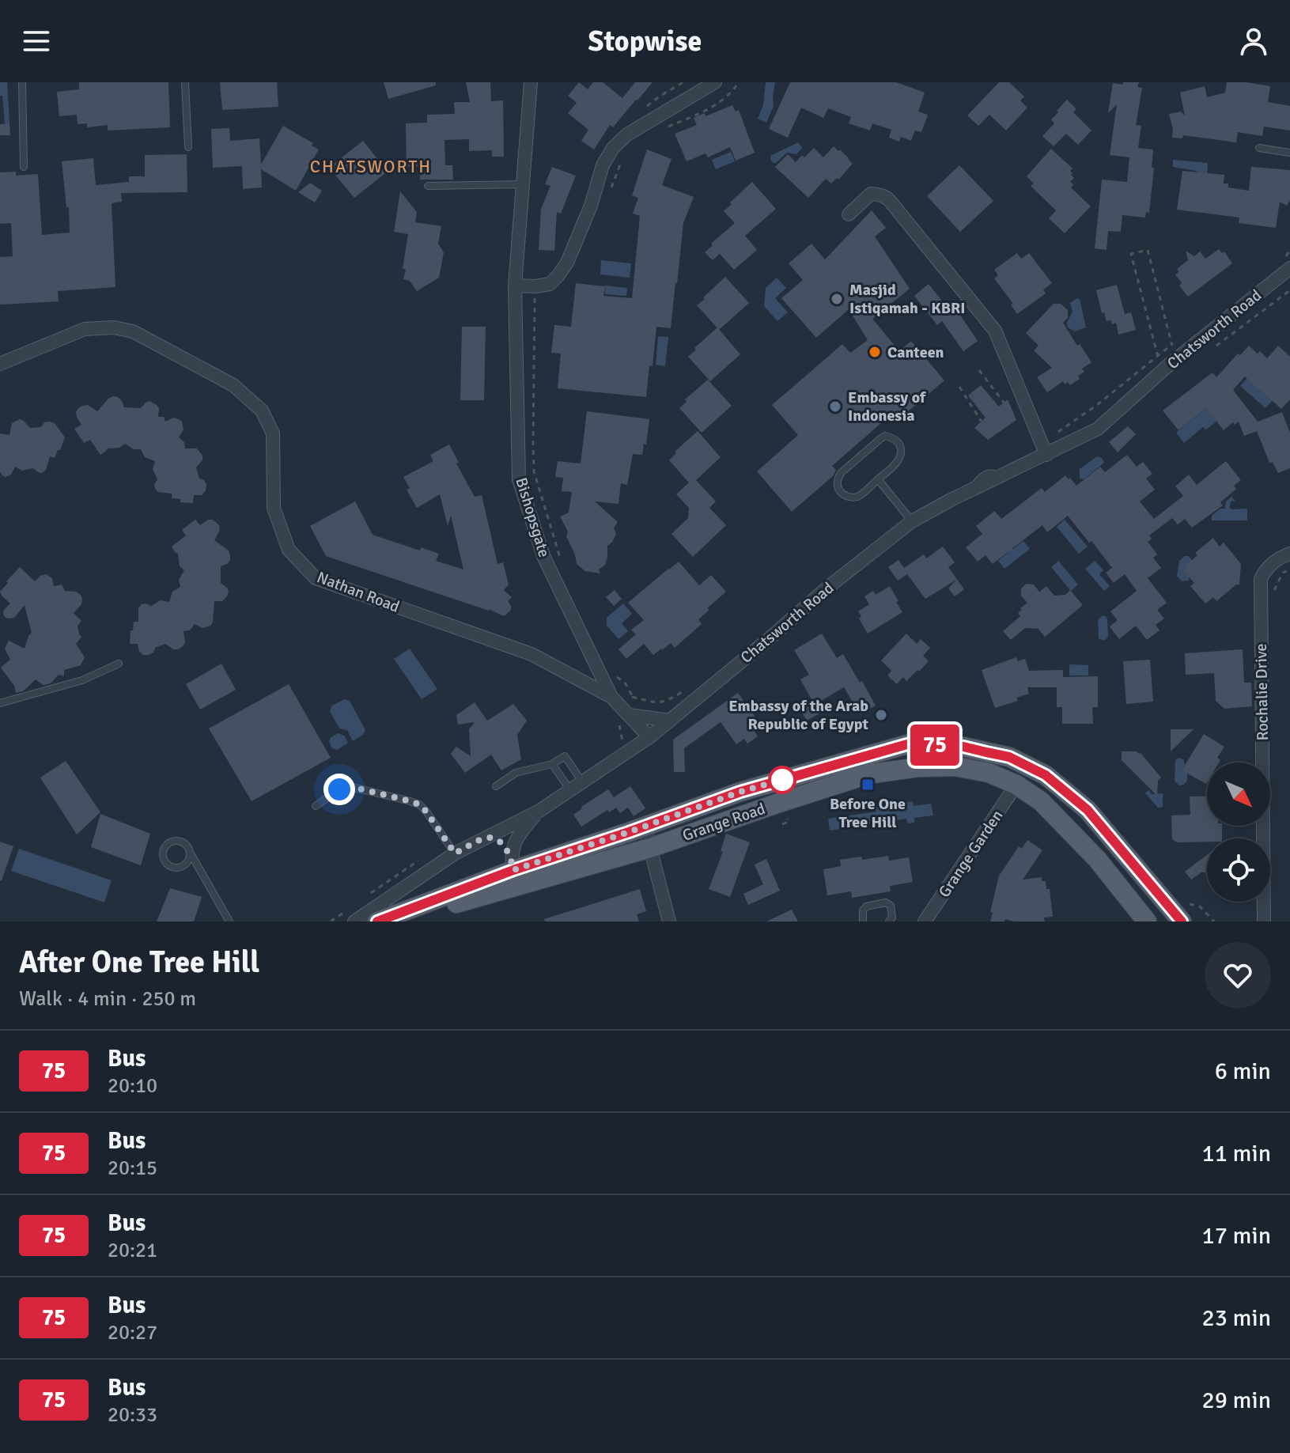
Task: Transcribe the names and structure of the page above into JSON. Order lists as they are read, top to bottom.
{
  "streets": {
    "main road": ["Grange Road"],
    "street": [
      "Chatsworth Road",
      "Bishopsgate",
      "Nathan Road",
      "Rochalie Drive",
      "Grange Garden"
    ]
  },
  "crossings": [
    ["Chatsworth Road", "Nathan Road"],
    ["Chatsworth Road", "Grange Road"],
    ["Bishopsgate", "Nathan Road"],
    ["Grange Road", "Grange Garden"]
  ],
  "districts": ["CHATSWORTH"],
  "places": {
    "other": [
      "Masjid Istiqamah - KBRI",
      "Canteen",
      "Embassy of Indonesia",
      "Embassy of the Arab Republic of Egypt"
    ],
    "transit": ["Before One Tree Hill"]
  },
  "lines": ["bus line 75"],
  "north": "bottom right",
  "page": {
    "header": "Stopwise",
    "on_map": "75",
    "heading": ["After One Tree Hill", "Walk · 4 min · 250 m"],
    "list": [
      {
        "mark": "75",
        "name": "Bus",
        "note": "20:10",
        "value": "6 min"
      },
      {
        "mark": "75",
        "name": "Bus",
        "note": "20:15",
        "value": "11 min"
      },
      {
        "mark": "75",
        "name": "Bus",
        "note": "20:21",
        "value": "17 min"
      },
      {
        "mark": "75",
        "name": "Bus",
        "note": "20:27",
        "value": "23 min"
      },
      {
        "mark": "75",
        "name": "Bus",
        "note": "20:33",
        "value": "29 min"
      }
    ]
  }
}
